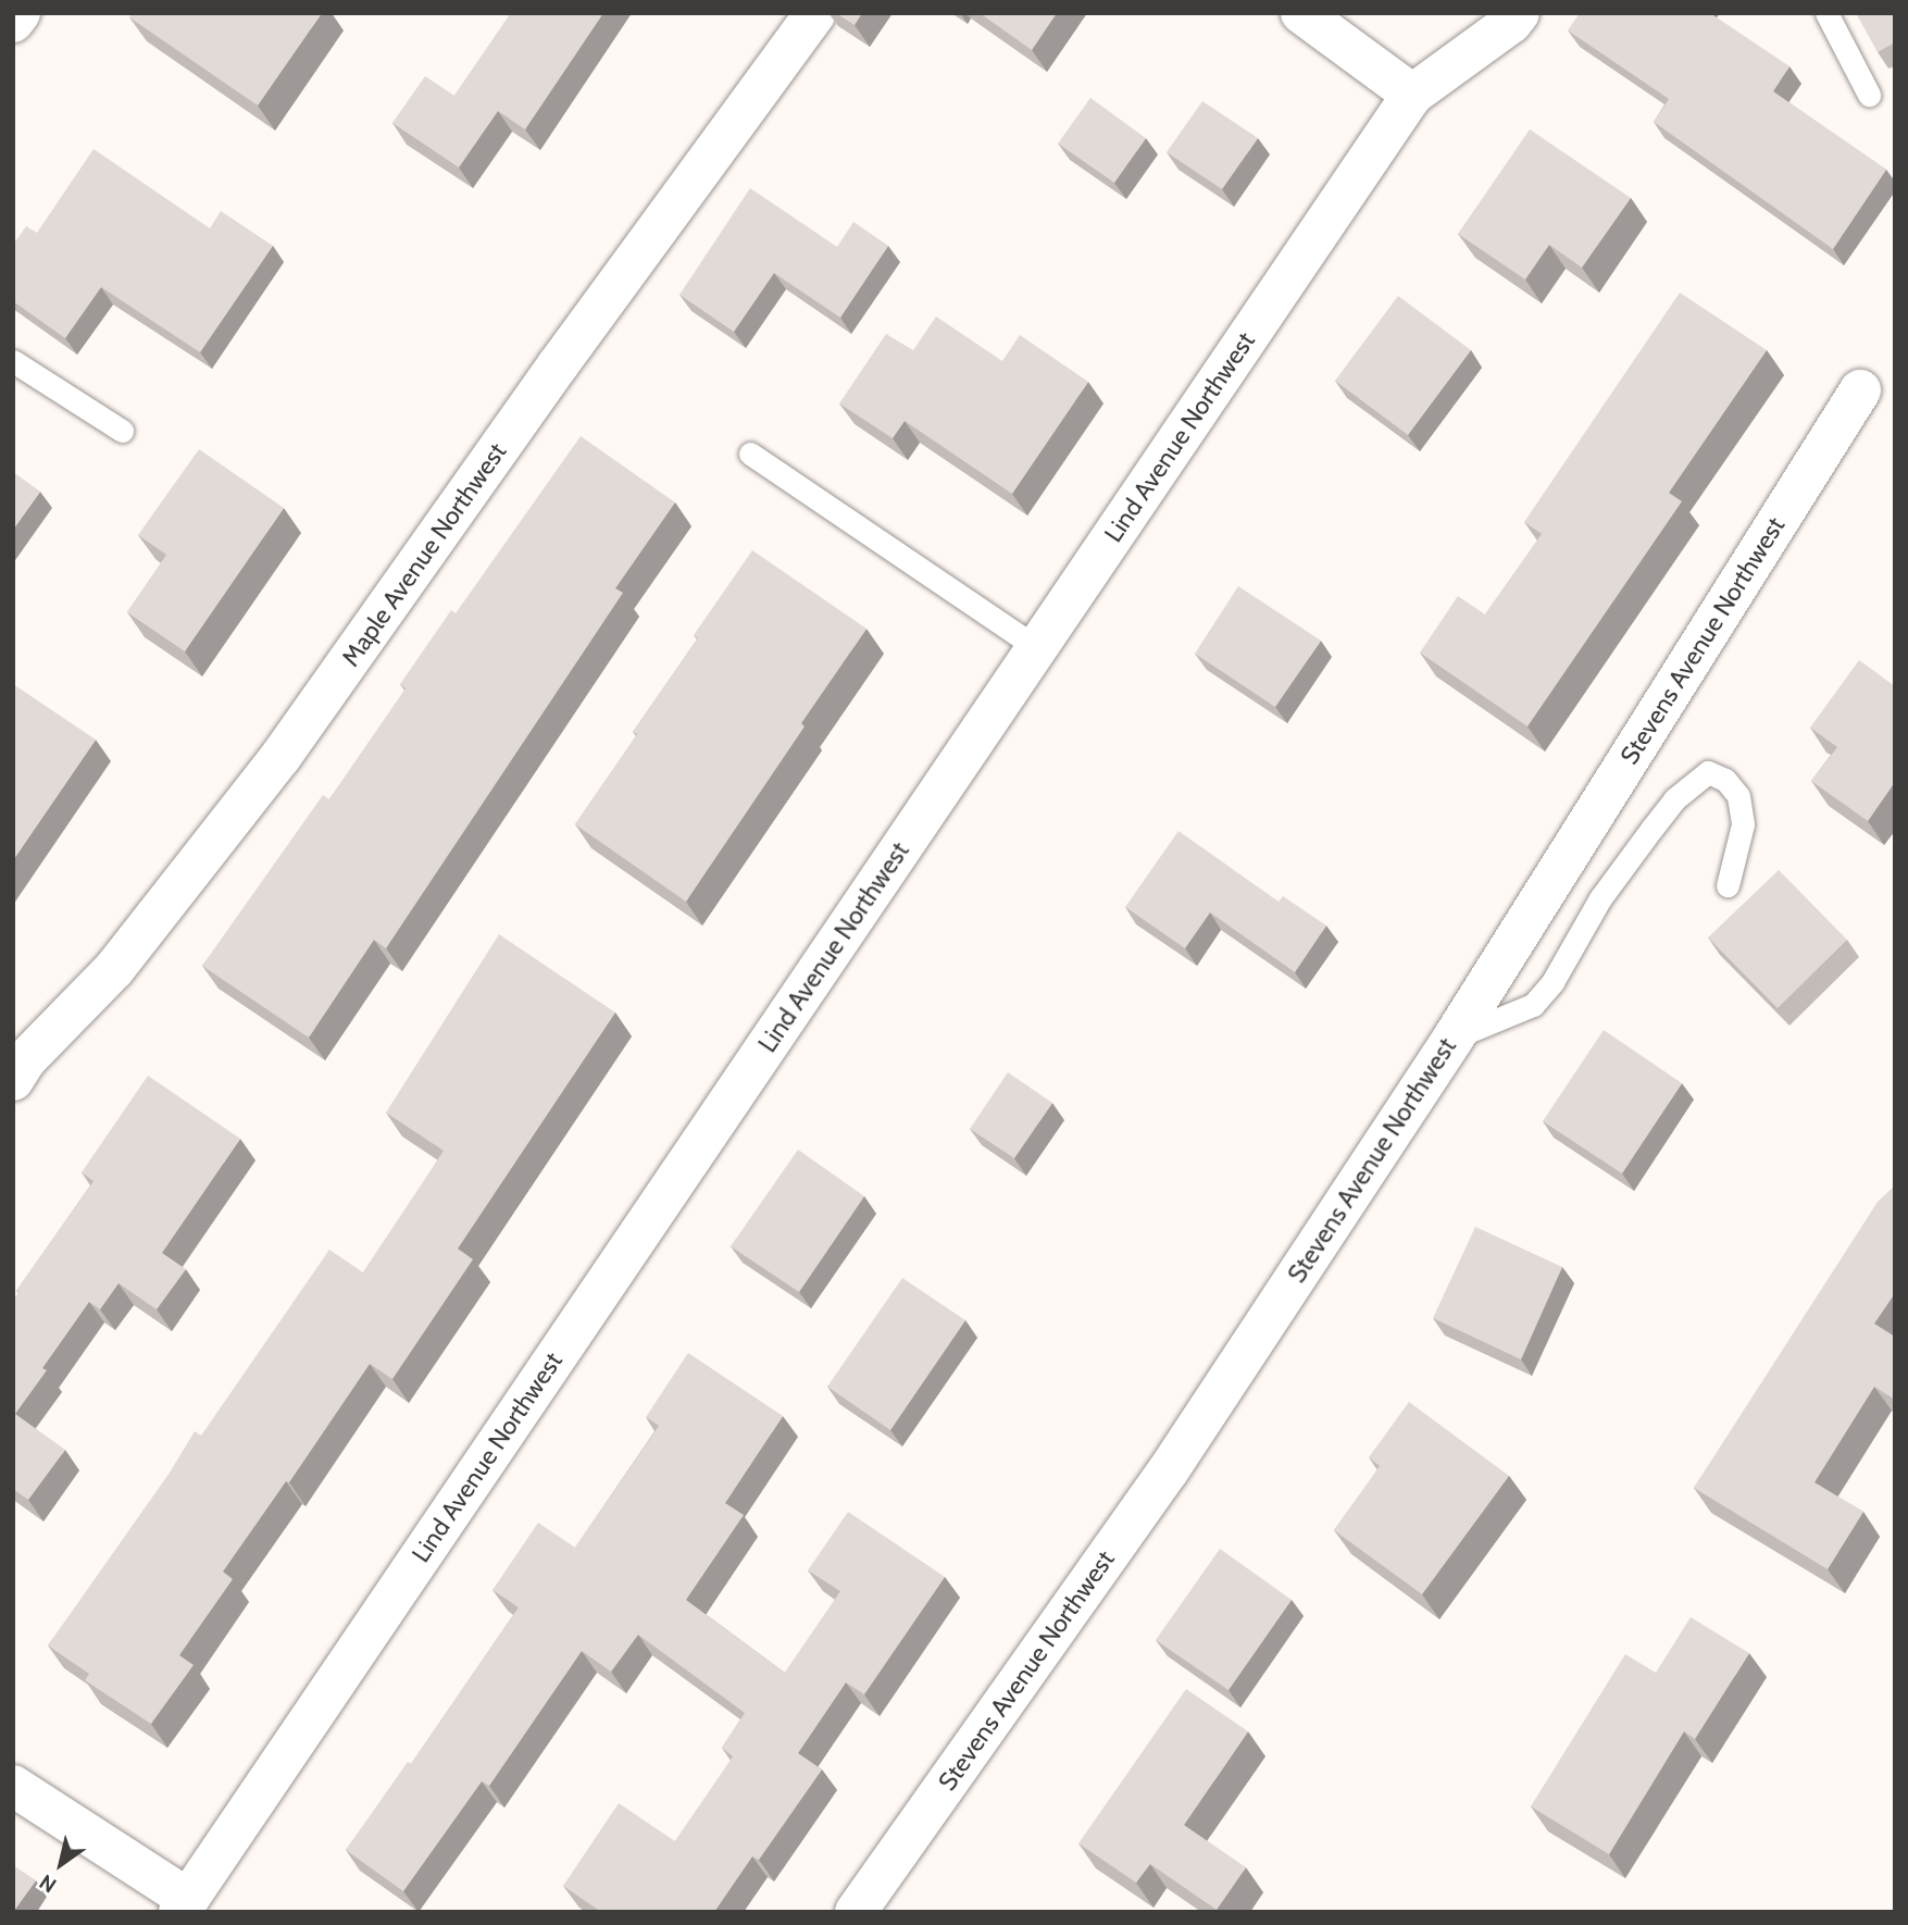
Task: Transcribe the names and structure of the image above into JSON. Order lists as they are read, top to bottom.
{
  "streets": {
    "street": ["Lind Avenue Northwest", "Maple Avenue Northwest", "Stevens Avenue Northwest"]
  },
  "north": "bottom left"
}
